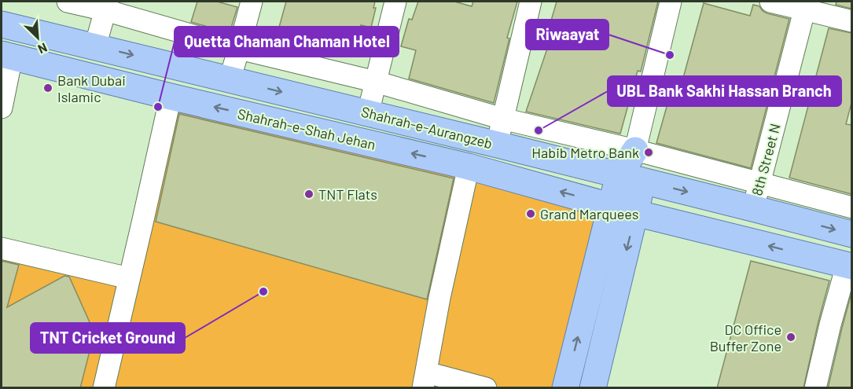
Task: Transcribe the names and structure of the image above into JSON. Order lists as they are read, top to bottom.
{
  "streets": {
    "main road": ["Shahrah-e-Aurangzeb", "Shahrah-e-Shah Jehan"],
    "street": ["8th Street N"]
  },
  "crossings": [
    ["Shahrah-e-Aurangzeb", "8th Street N"]
  ],
  "one_way": ["Shahrah-e-Shah Jehan"],
  "places": [
    "Riwaayat",
    "Bank Dubai Islamic",
    "Quetta Chaman Chaman Hotel",
    "UBL Bank Sakhi Hassan Branch",
    "Habib Metro Bank",
    "TNT Flats",
    "Grand Marquees",
    "TNT Cricket Ground",
    "DC Office Buffer Zone"
  ],
  "north": "bottom right"
}
